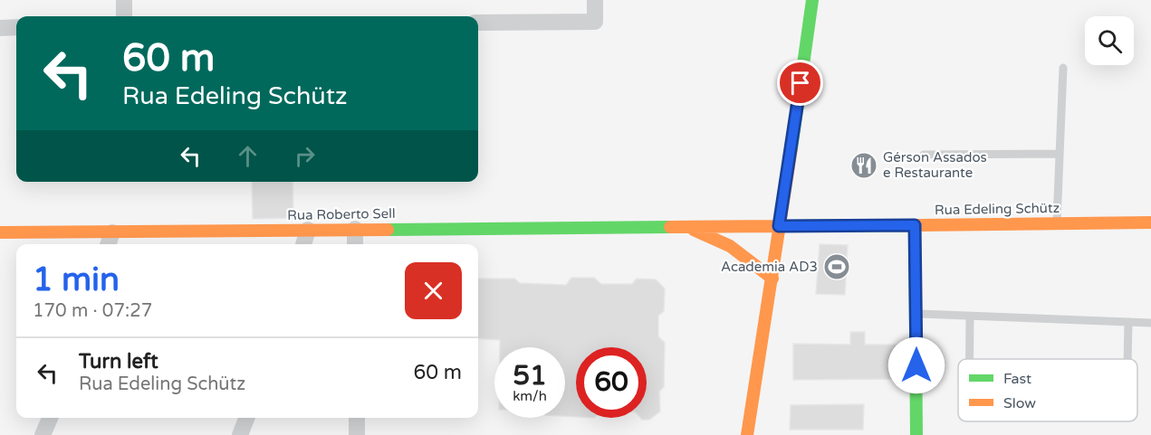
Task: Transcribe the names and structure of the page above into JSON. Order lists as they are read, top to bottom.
{
  "streets": {
    "main road": ["Rua Edeling Schütz", "Rua Roberto Sell"]
  },
  "crossings": [
    ["Rua Edeling Schütz", "Rua Roberto Sell"]
  ],
  "places": {
    "restaurant": ["Gérson Assados e Restaurante"],
    "sports": ["Academia AD3"]
  },
  "legend": ["Fast", "Slow"],
  "page": {
    "turn": ["60 m", "Rua Edeling Schütz"],
    "heading": ["1 min", "170 m · 07:27"],
    "list": [
      {
        "name": "Turn left",
        "note": "Rua Edeling Schütz",
        "value": "60 m"
      }
    ],
    "speed": "51 km/h",
    "limit": "60"
  }
}
